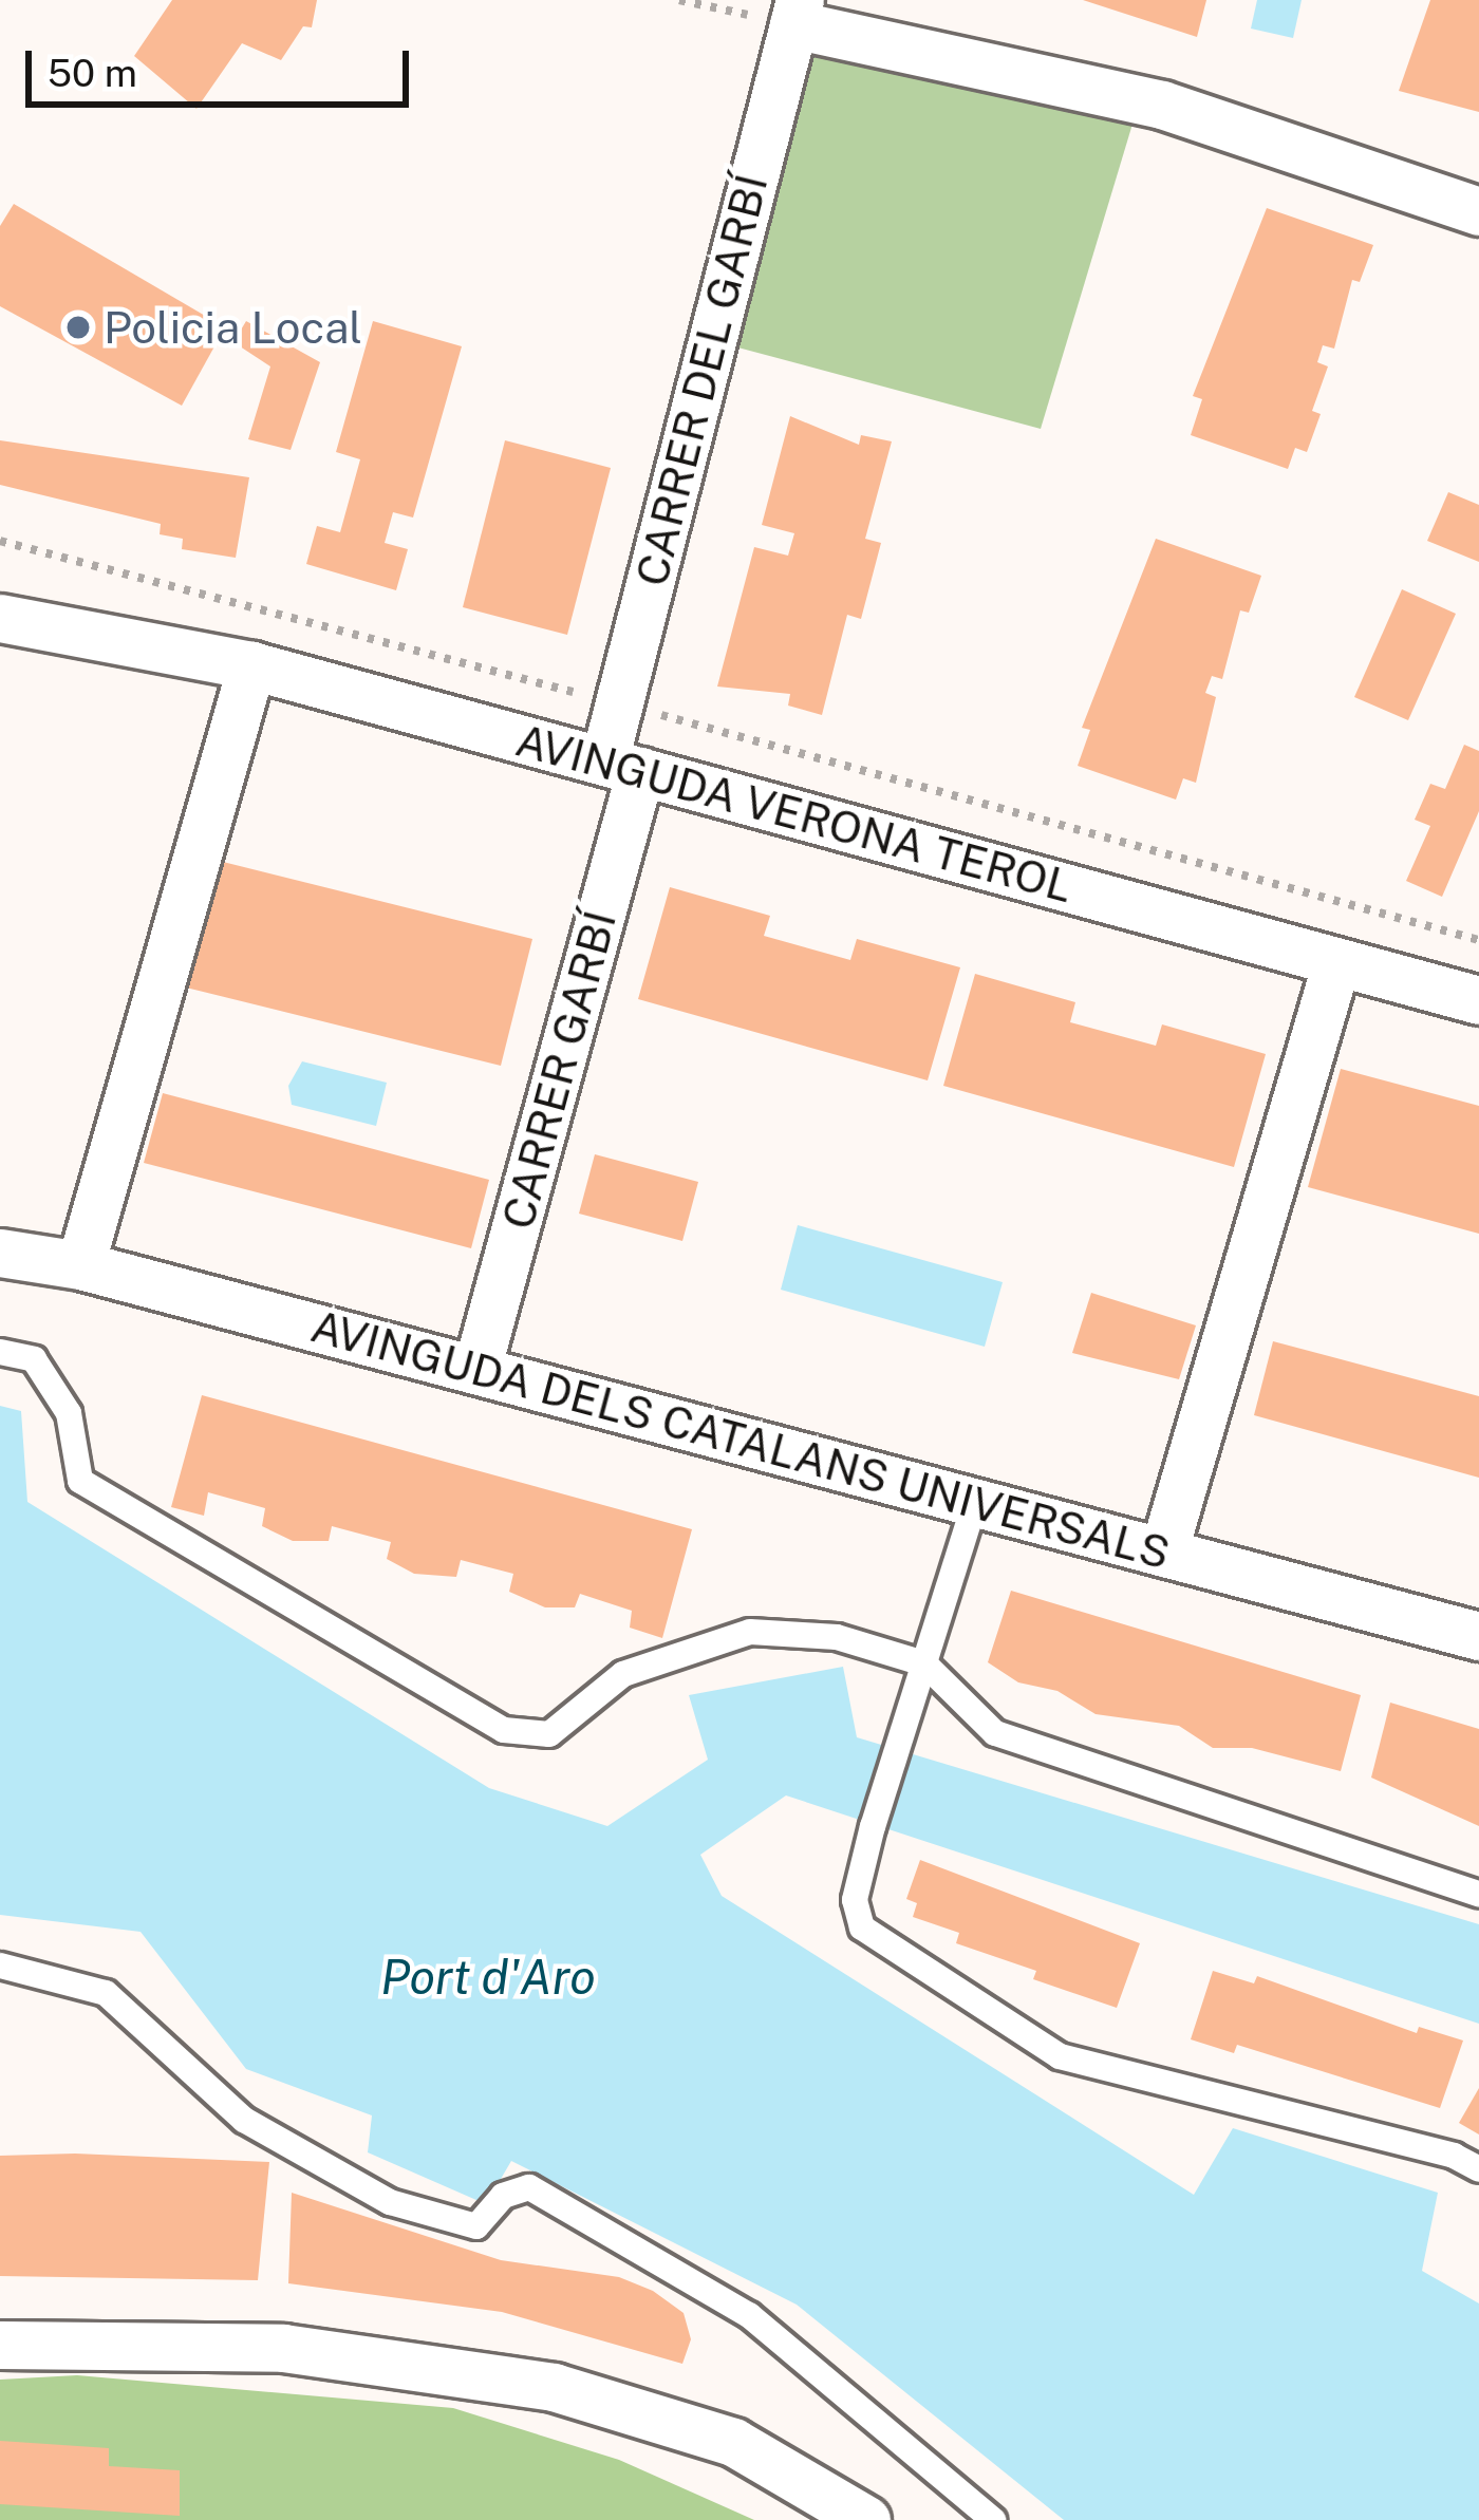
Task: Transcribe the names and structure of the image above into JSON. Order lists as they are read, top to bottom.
{
  "streets": {
    "street": [
      "CARRER DEL GARBÍ",
      "AVINGUDA VERONA TEROL",
      "CARRER GARBÍ",
      "AVINGUDA DELS CATALANS UNIVERSALS"
    ]
  },
  "crossings": [
    ["CARRER DEL GARBÍ", "AVINGUDA VERONA TEROL"],
    ["CARRER DEL GARBÍ", "CARRER GARBÍ"],
    ["AVINGUDA VERONA TEROL", "CARRER GARBÍ"],
    ["CARRER GARBÍ", "AVINGUDA DELS CATALANS UNIVERSALS"]
  ],
  "water": ["Port d'Aro"],
  "places": ["Policia Local"],
  "scale_bar": "50 m"
}
